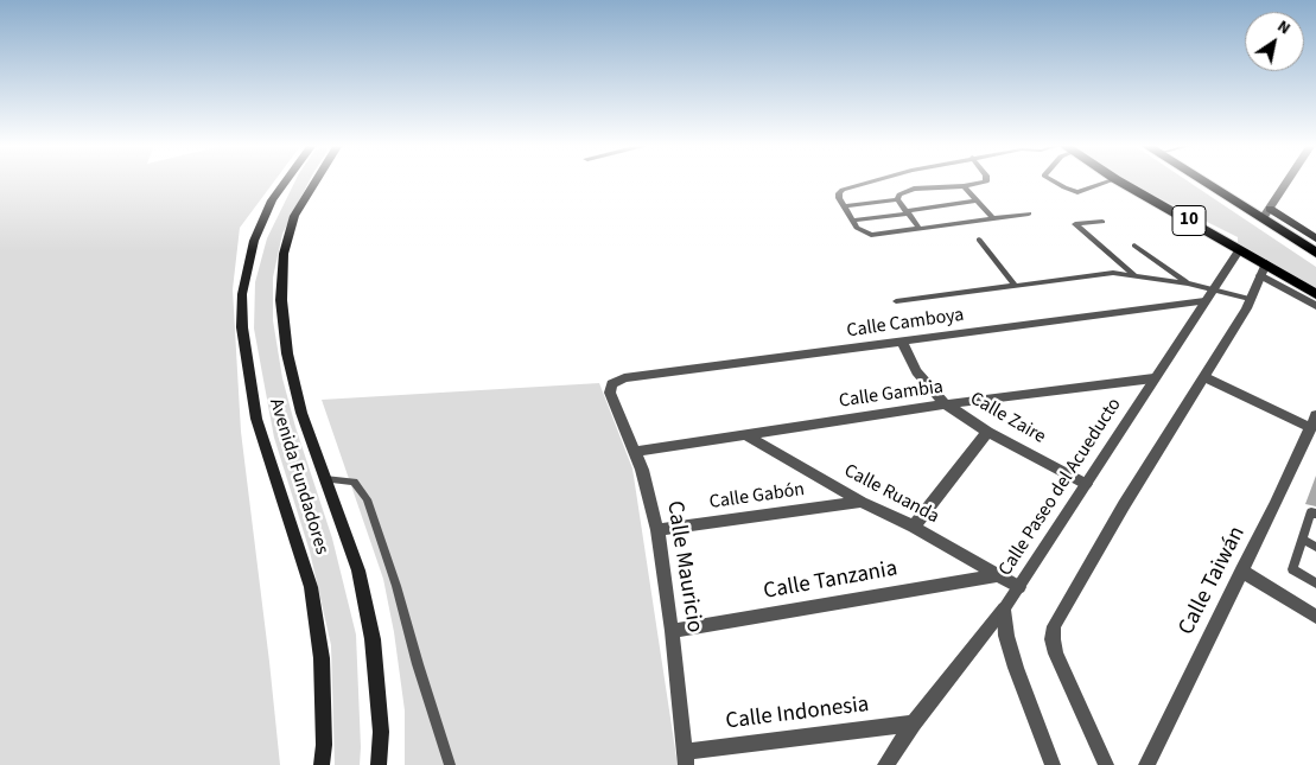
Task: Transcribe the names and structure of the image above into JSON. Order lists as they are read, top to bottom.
{
  "streets": {
    "highway": ["10"],
    "main road": ["Avenida Fundadores"],
    "street": [
      "Calle Camboya",
      "Calle Gambia",
      "Calle Zaire",
      "Calle Paseo del Acueducto",
      "Calle Ruanda",
      "Calle Gabón",
      "Calle Mauricio",
      "Calle Tanzania",
      "Calle Taiwán",
      "Calle Indonesia"
    ]
  },
  "crossings": [
    ["10", "Calle Paseo del Acueducto"],
    ["Calle Camboya", "Calle Zaire"],
    ["Calle Camboya", "Calle Paseo del Acueducto"],
    ["Calle Camboya", "Calle Mauricio"],
    ["Calle Gambia", "Calle Zaire"],
    ["Calle Gambia", "Calle Paseo del Acueducto"],
    ["Calle Gambia", "Calle Ruanda"],
    ["Calle Gambia", "Calle Mauricio"],
    ["Calle Zaire", "Calle Paseo del Acueducto"],
    ["Calle Paseo del Acueducto", "Calle Ruanda"],
    ["Calle Paseo del Acueducto", "Calle Indonesia"],
    ["Calle Ruanda", "Calle Gabón"],
    ["Calle Ruanda", "Calle Tanzania"],
    ["Calle Gabón", "Calle Mauricio"],
    ["Calle Mauricio", "Calle Tanzania"],
    ["Calle Mauricio", "Calle Indonesia"]
  ],
  "north": "top right"
}
